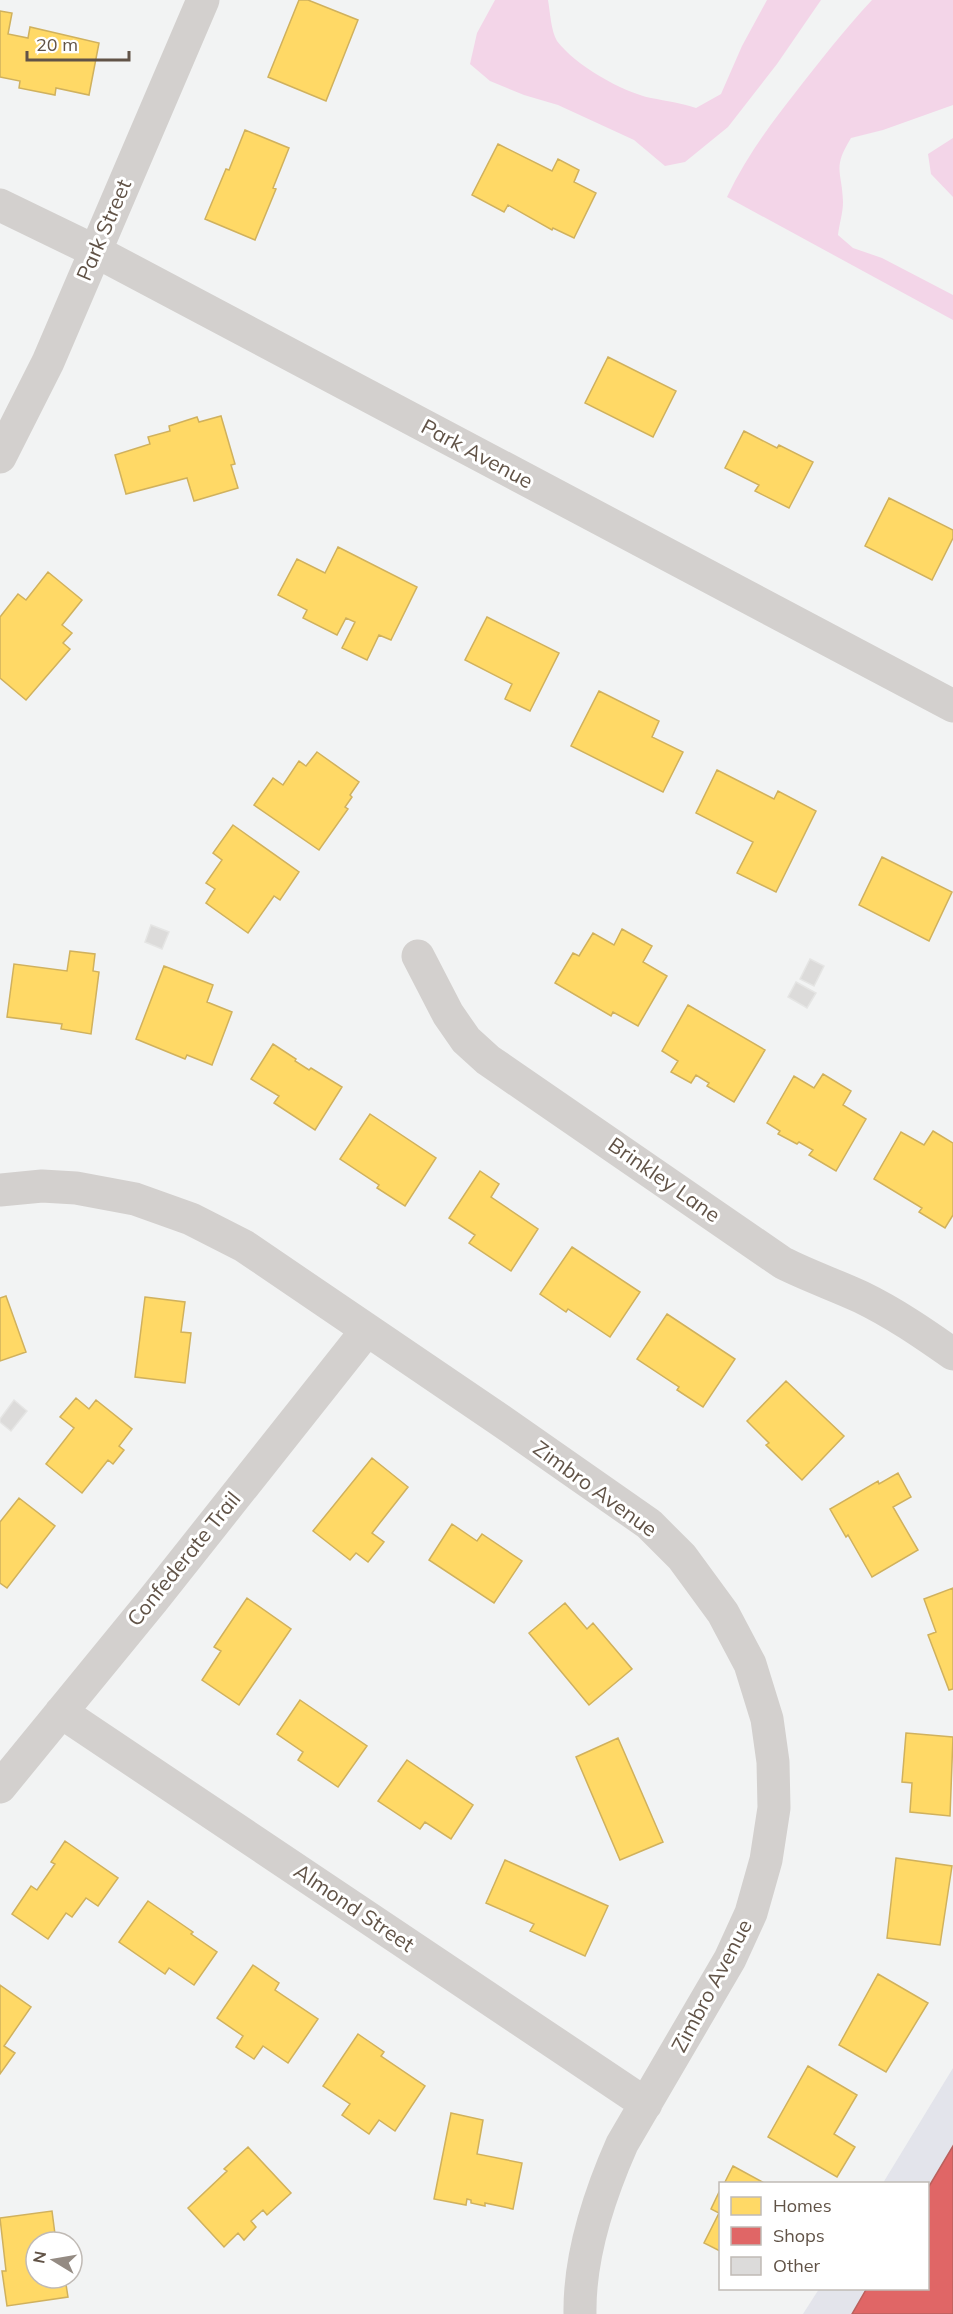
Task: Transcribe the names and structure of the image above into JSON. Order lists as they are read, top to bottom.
{
  "streets": {
    "street": [
      "Park Street",
      "Park Avenue",
      "Brinkley Lane",
      "Zimbro Avenue",
      "Confederate Trail",
      "Almond Street"
    ]
  },
  "crossings": [
    ["Park Street", "Park Avenue"],
    ["Zimbro Avenue", "Confederate Trail"],
    ["Zimbro Avenue", "Almond Street"],
    ["Confederate Trail", "Almond Street"]
  ],
  "legend": ["Homes", "Shops", "Other"],
  "scale_bar": "20 m",
  "north": "left"
}
